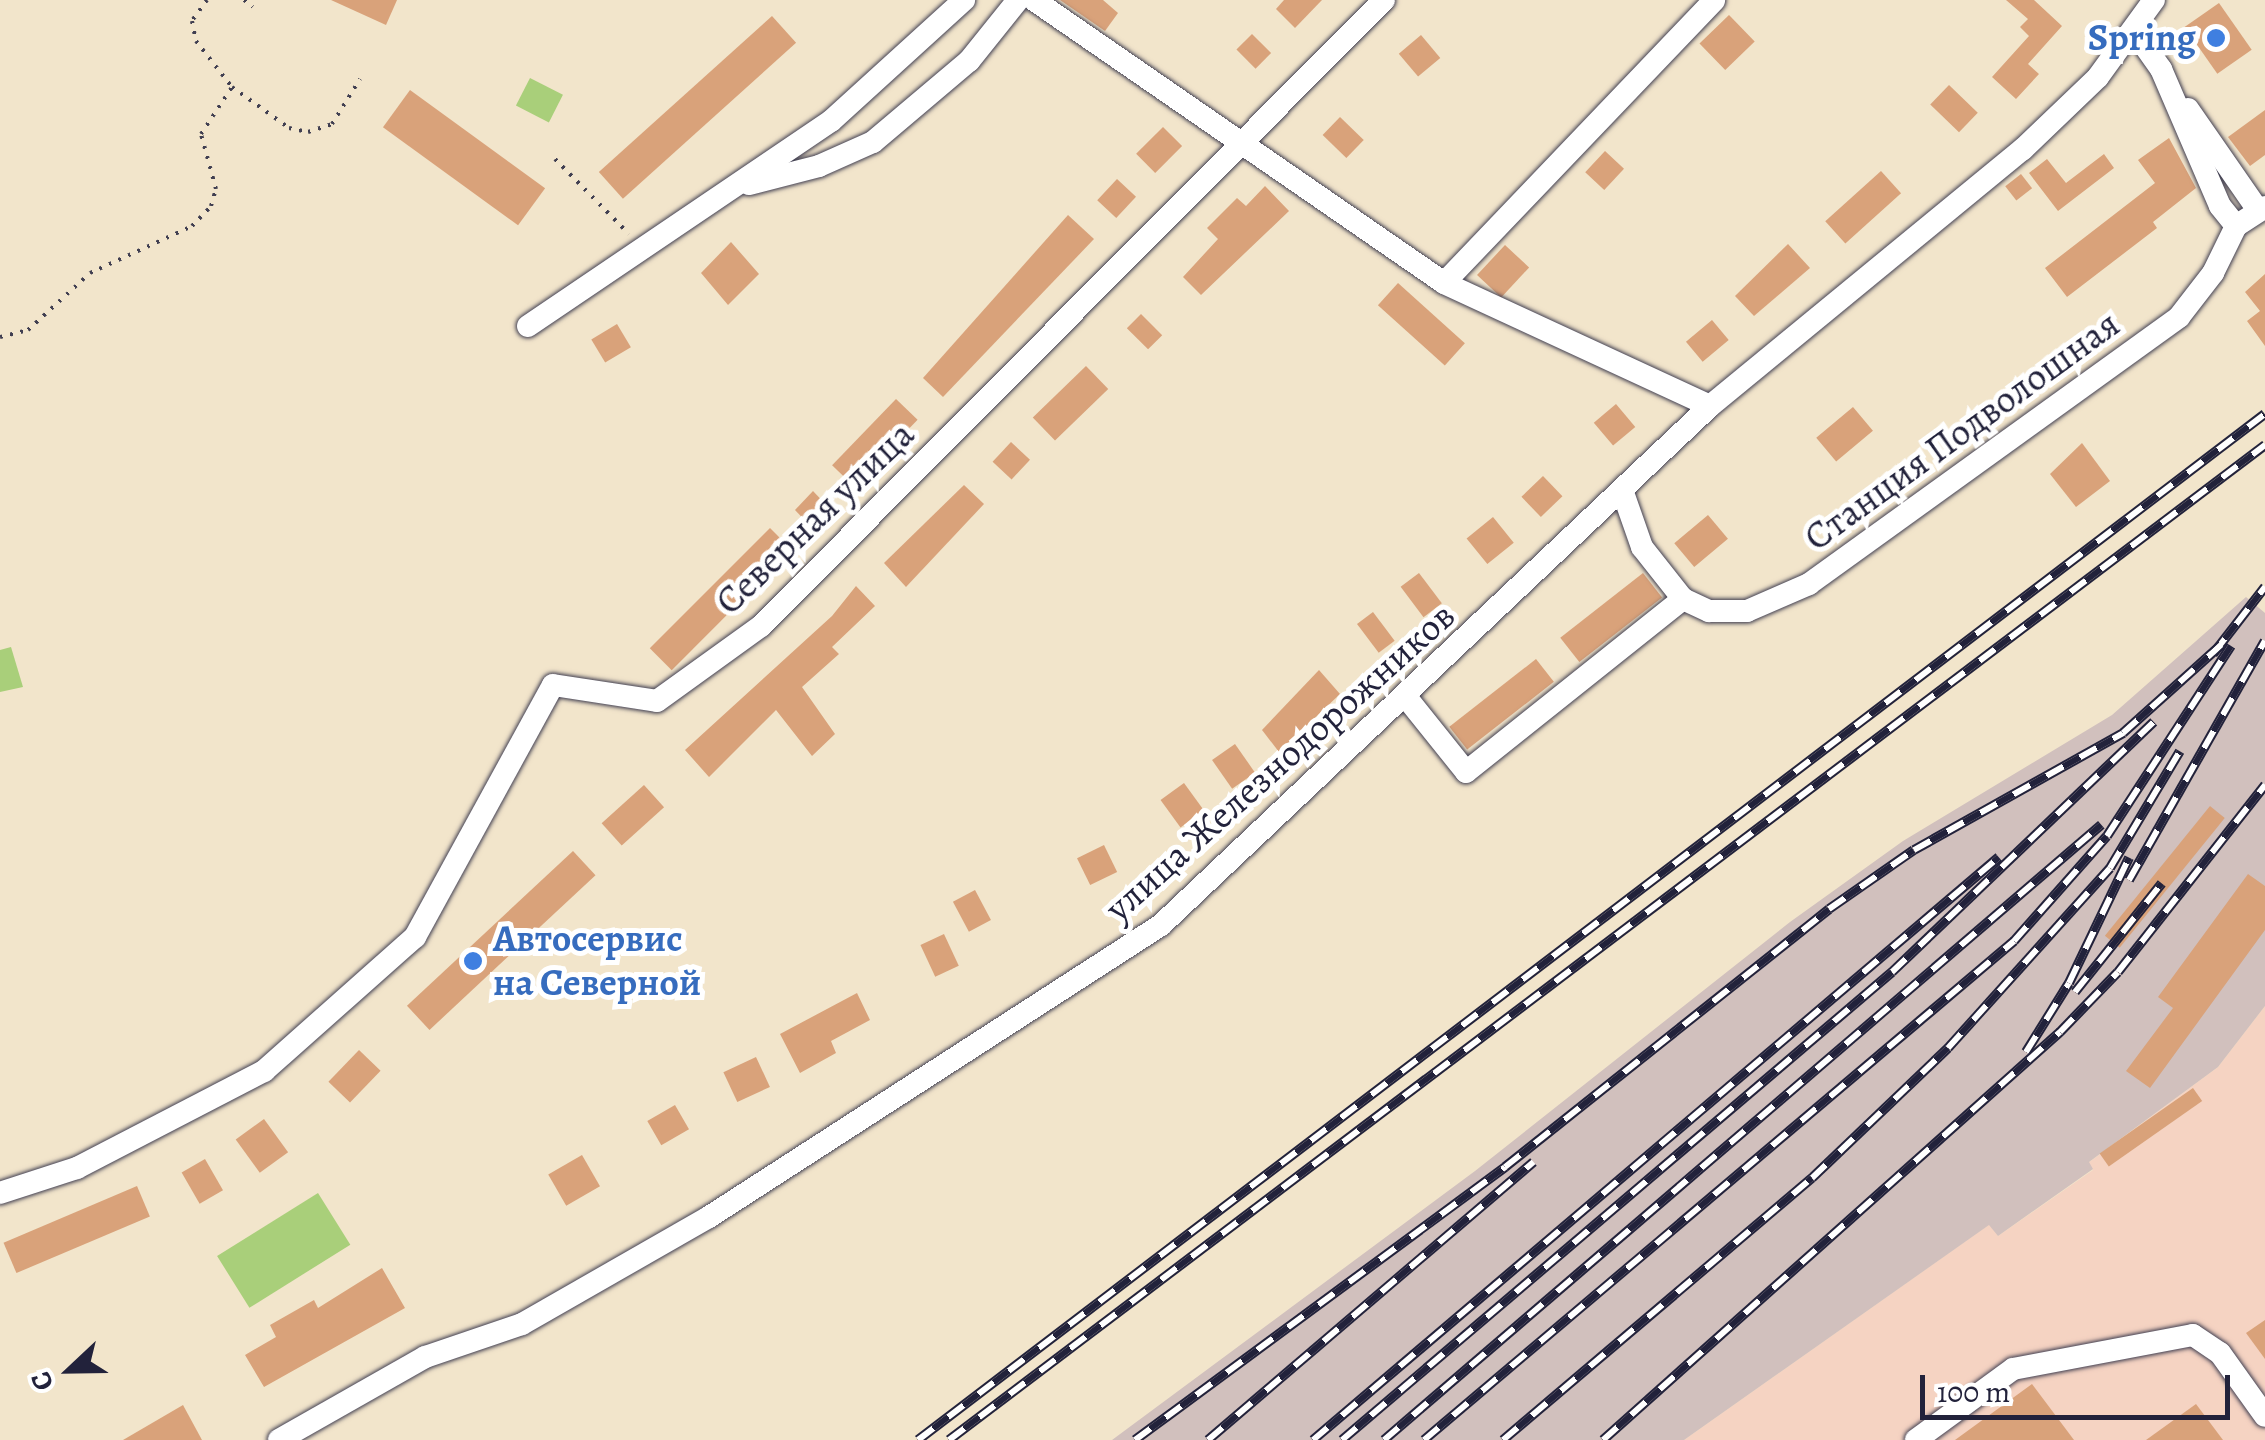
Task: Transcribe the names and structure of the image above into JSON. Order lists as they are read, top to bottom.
{
  "streets": {
    "street": ["Станция Подволошная", "Северная улица", "улица Железнодорожников"]
  },
  "places": ["Spring", "Автосервис на Северной"],
  "scale_bar": "100 m",
  "north": "left"
}
